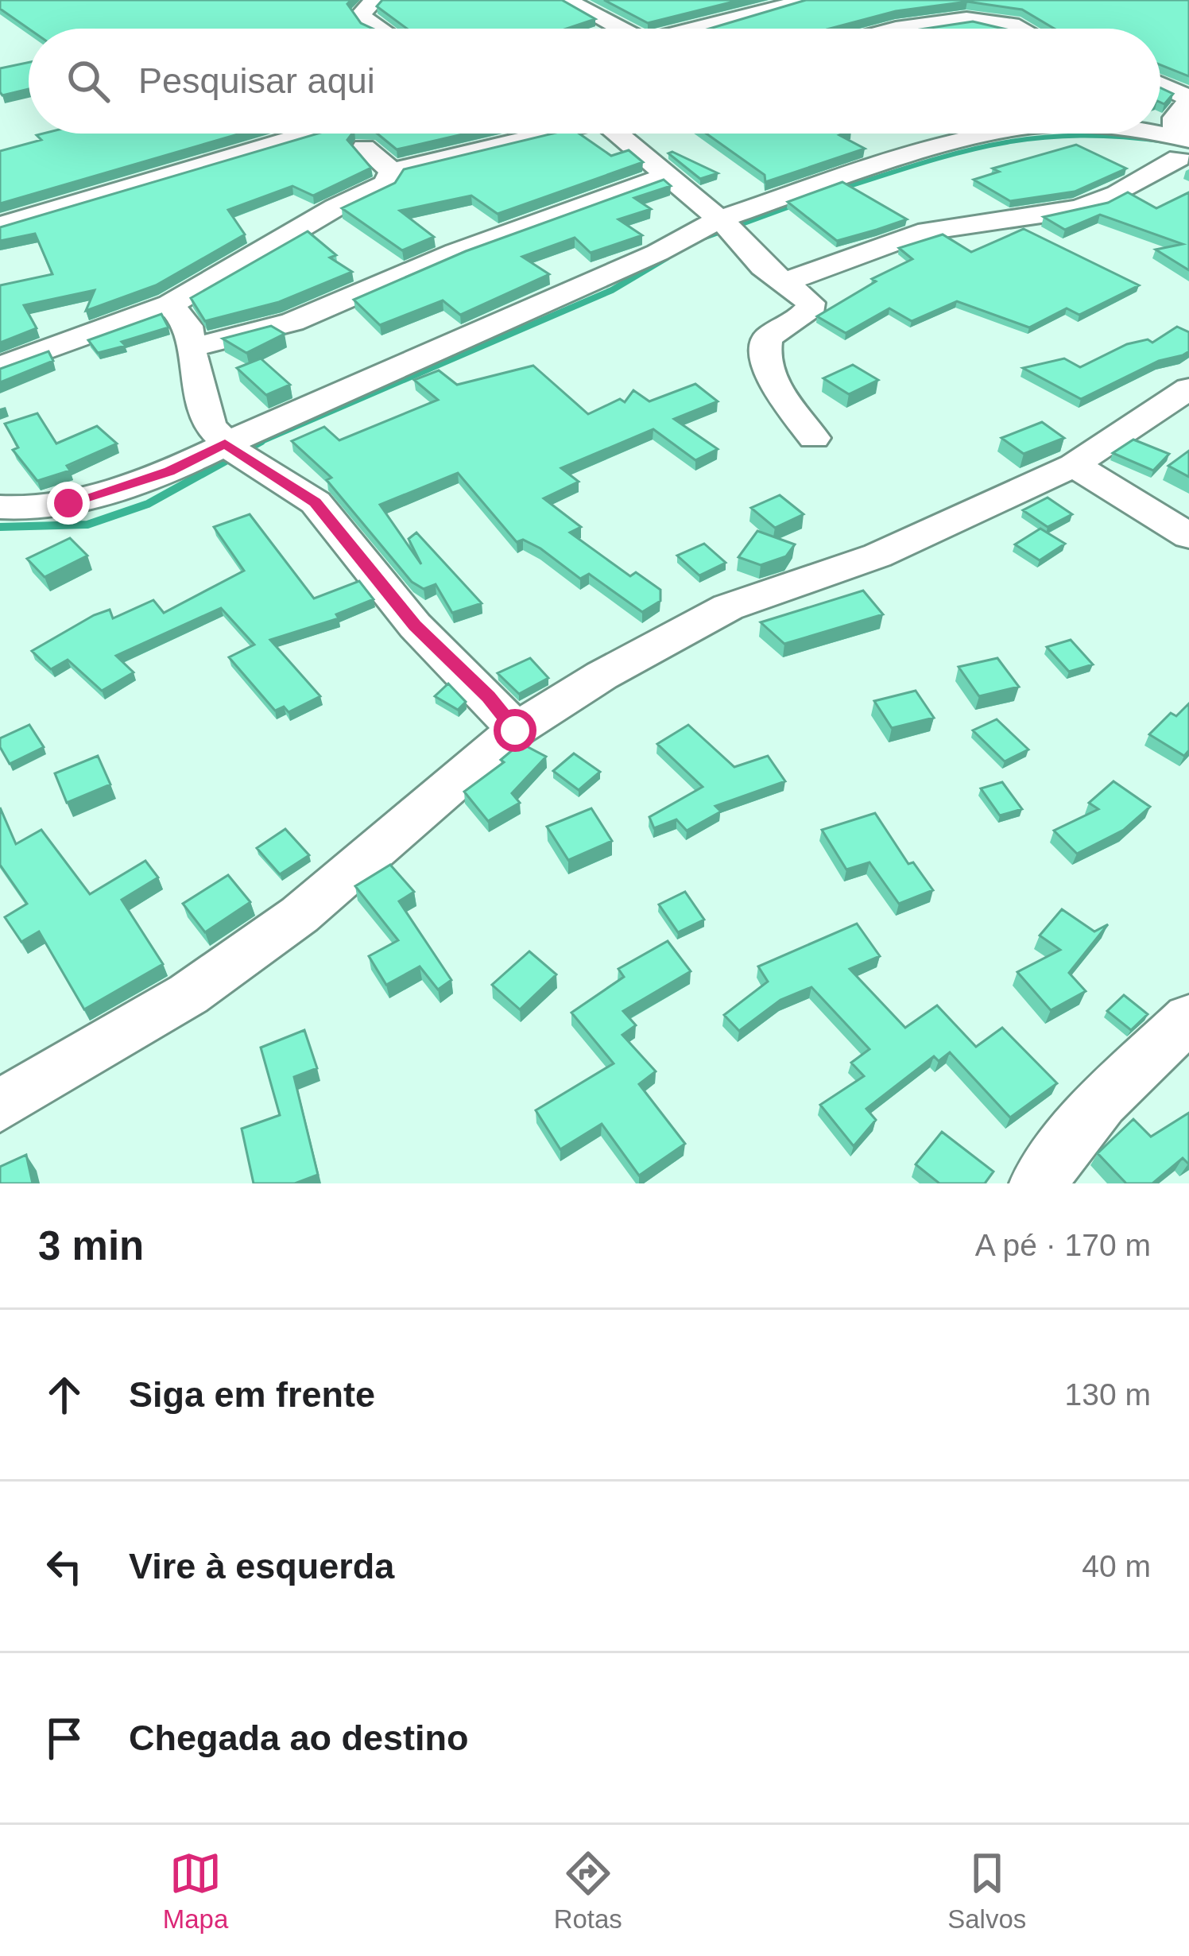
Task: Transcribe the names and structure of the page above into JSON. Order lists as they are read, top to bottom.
{
  "page": {
    "search": "Pesquisar aqui",
    "heading": ["3 min", "A pé · 170 m"],
    "list": [
      ["Siga em frente", "130 m"],
      ["Vire à esquerda", "40 m"],
      "Chegada ao destino"
    ],
    "nav": ["Mapa", "Rotas", "Salvos"]
  }
}
